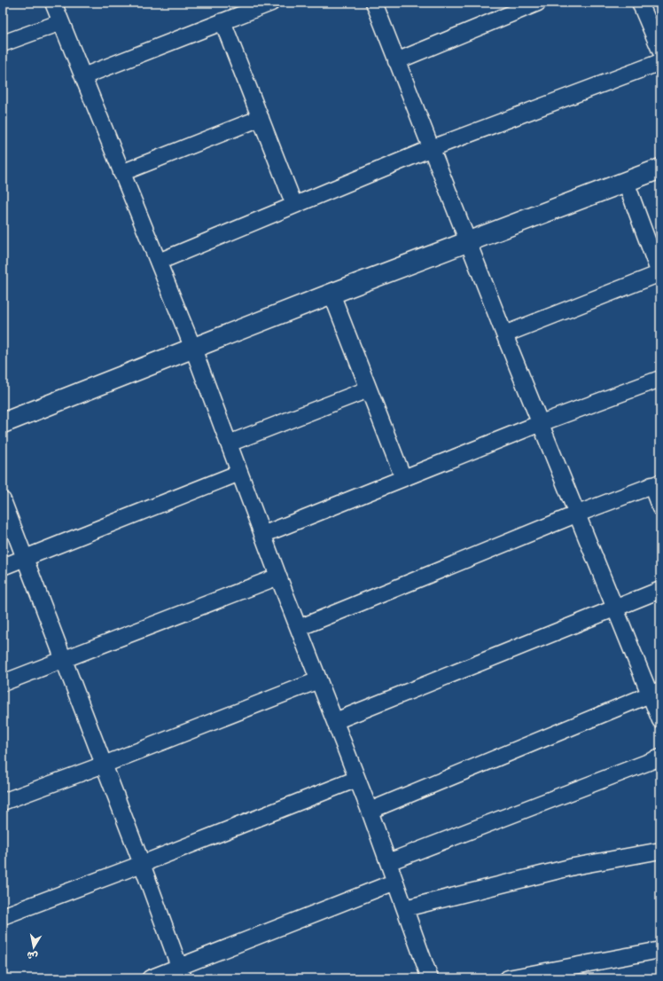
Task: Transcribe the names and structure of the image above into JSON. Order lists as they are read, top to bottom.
{
  "north": "bottom"
}
